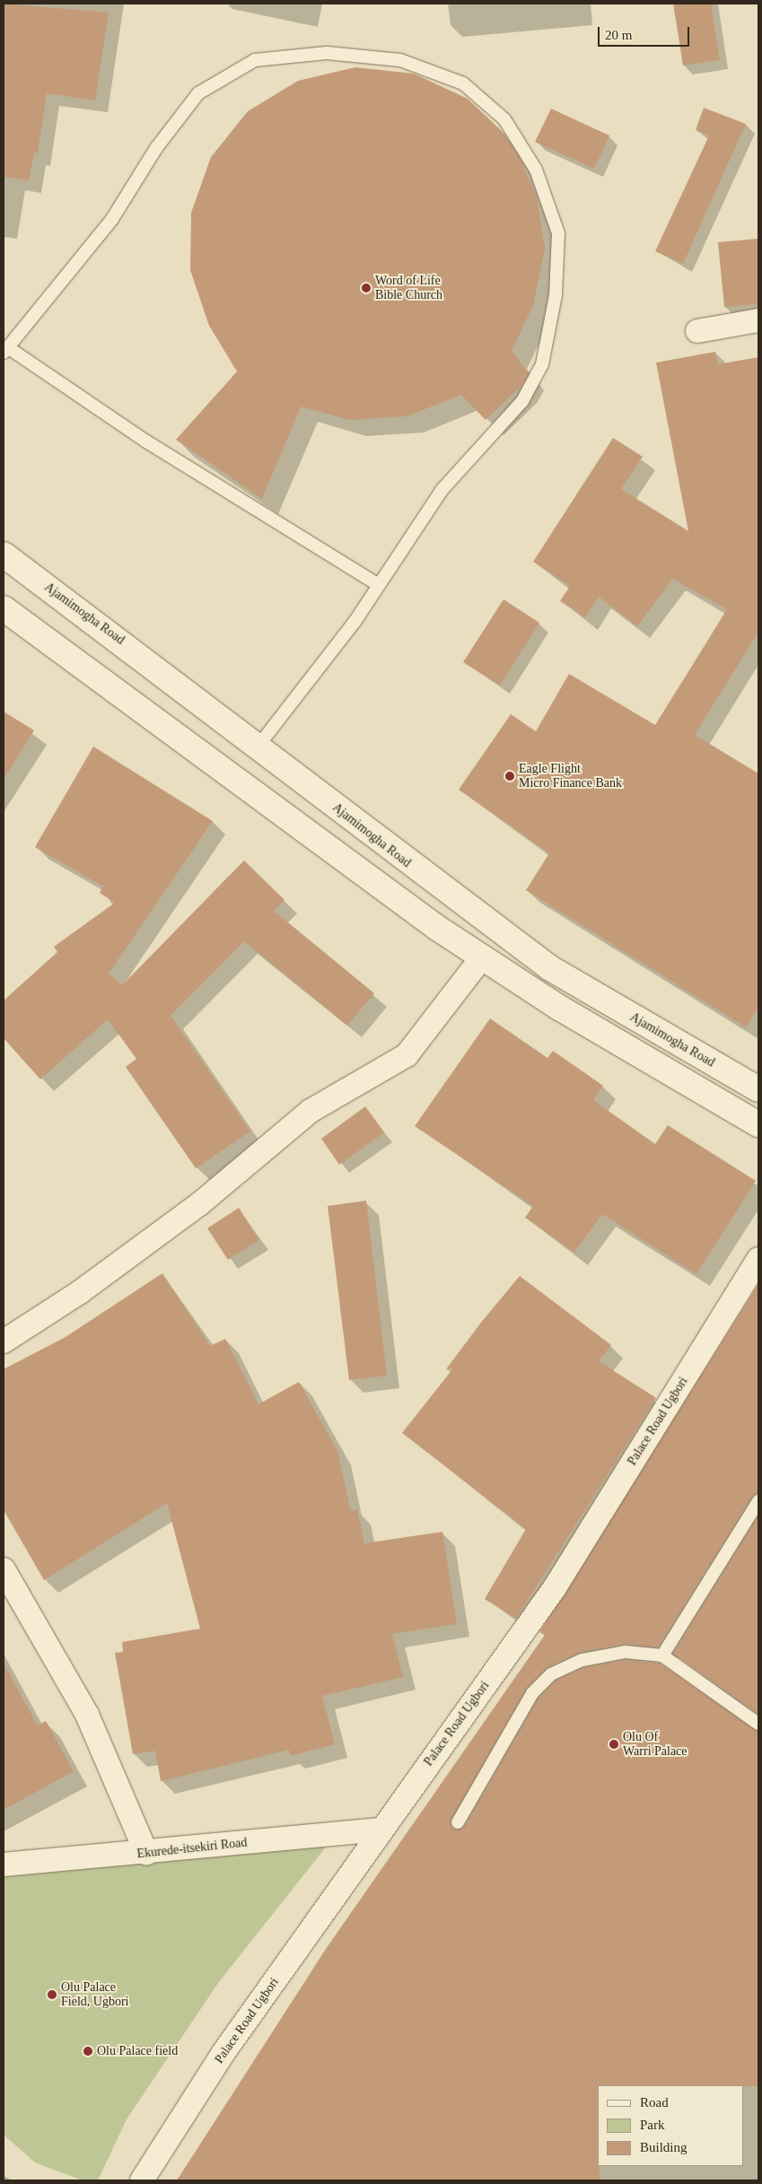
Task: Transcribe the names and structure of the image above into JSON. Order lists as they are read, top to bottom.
{
  "streets": {
    "main road": ["Ajamimogha Road"],
    "street": ["Palace Road Ugbori", "Ekurede-itsekiri Road"]
  },
  "crossings": [
    ["Palace Road Ugbori", "Ekurede-itsekiri Road"]
  ],
  "places": [
    "Word of Life Bible Church",
    "Eagle Flight Micro Finance Bank",
    "Olu Of Warri Palace",
    "Olu Palace Field, Ugbori",
    "Olu Palace field"
  ],
  "legend": ["Road", "Park", "Building"],
  "scale_bar": "20 m"
}
